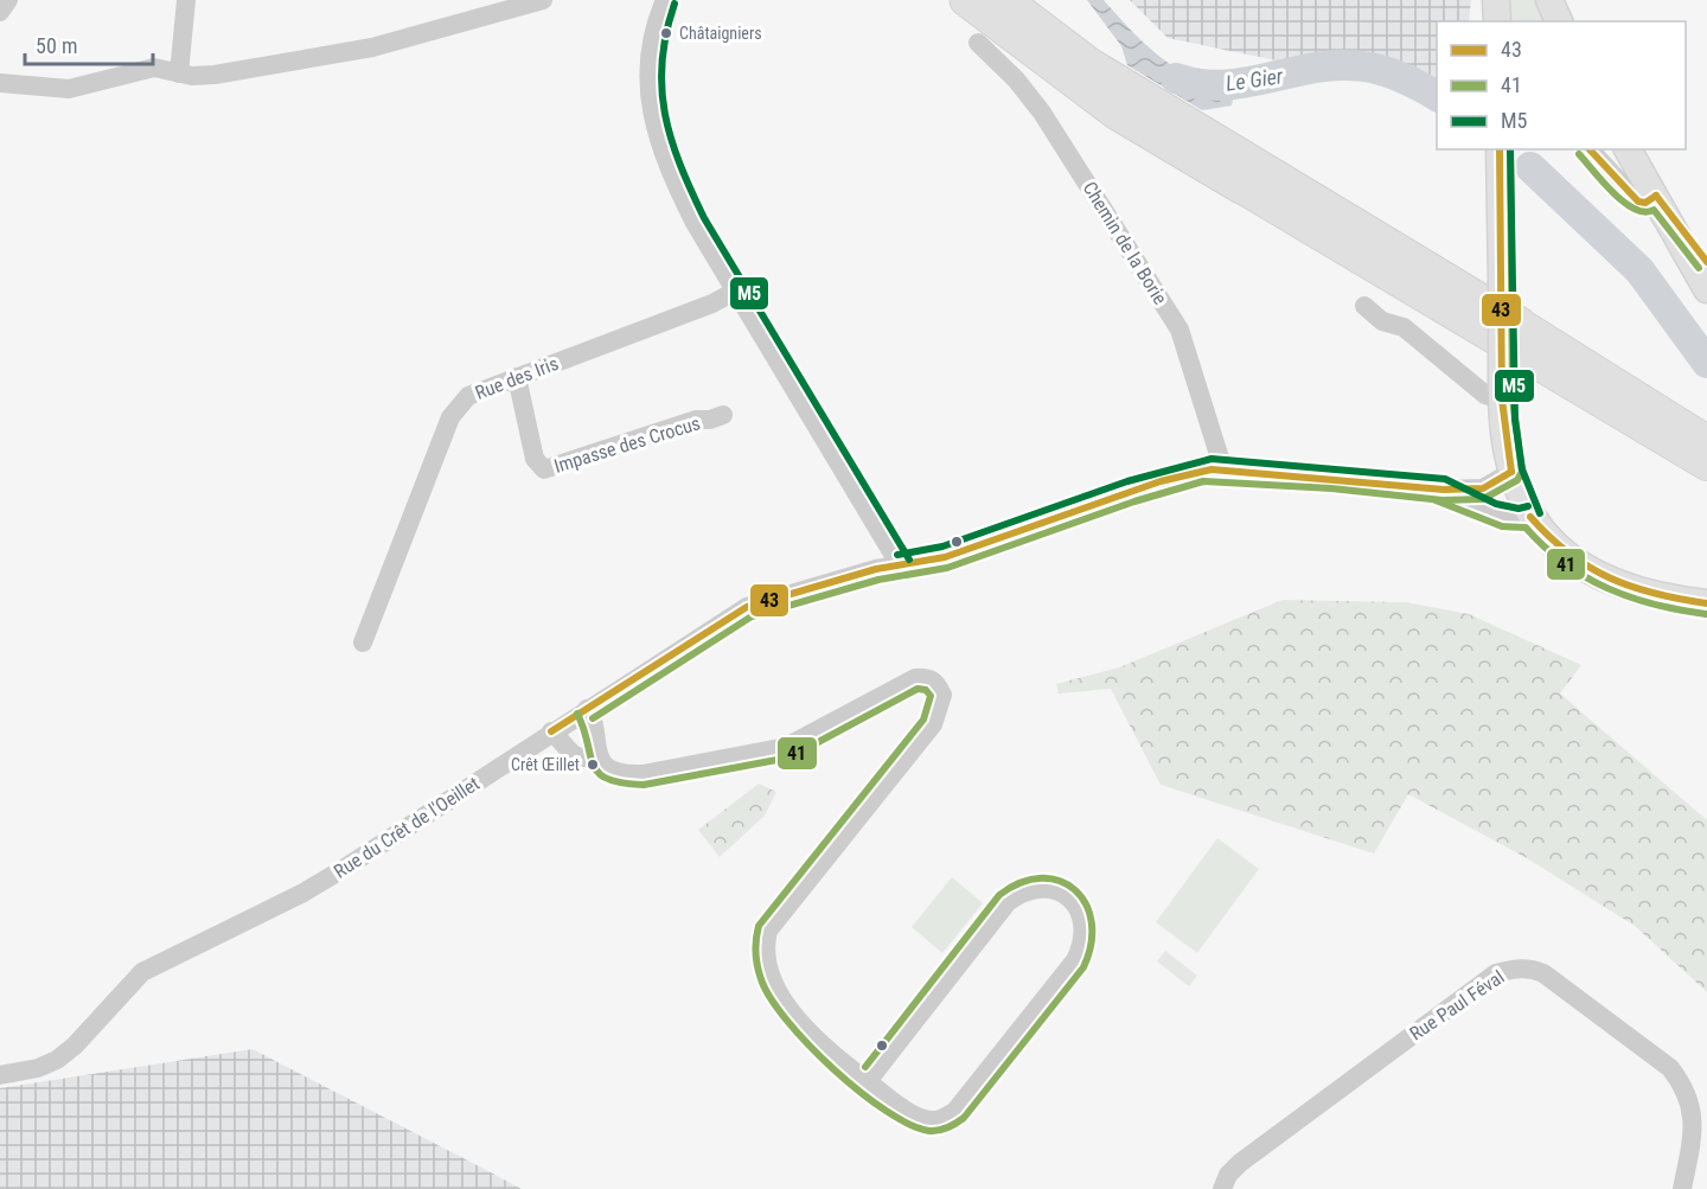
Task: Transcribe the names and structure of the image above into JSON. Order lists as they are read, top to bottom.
{
  "streets": {
    "street": [
      "Chemin de la Borie",
      "Rue des Iris",
      "Impasse des Crocus",
      "Rue du Crêt de l'Oeillet",
      "Rue Paul Féval"
    ]
  },
  "crossings": [
    ["Chemin de la Borie", "Rue du Crêt de l'Oeillet"],
    ["Rue des Iris", "Impasse des Crocus"]
  ],
  "water": ["Le Gier"],
  "places": ["Châtaigniers", "Crêt Œillet"],
  "lines": ["transit line M5", "transit line 43", "transit line 41"],
  "legend": ["43", "41", "M5"],
  "scale_bar": "50 m"
}
